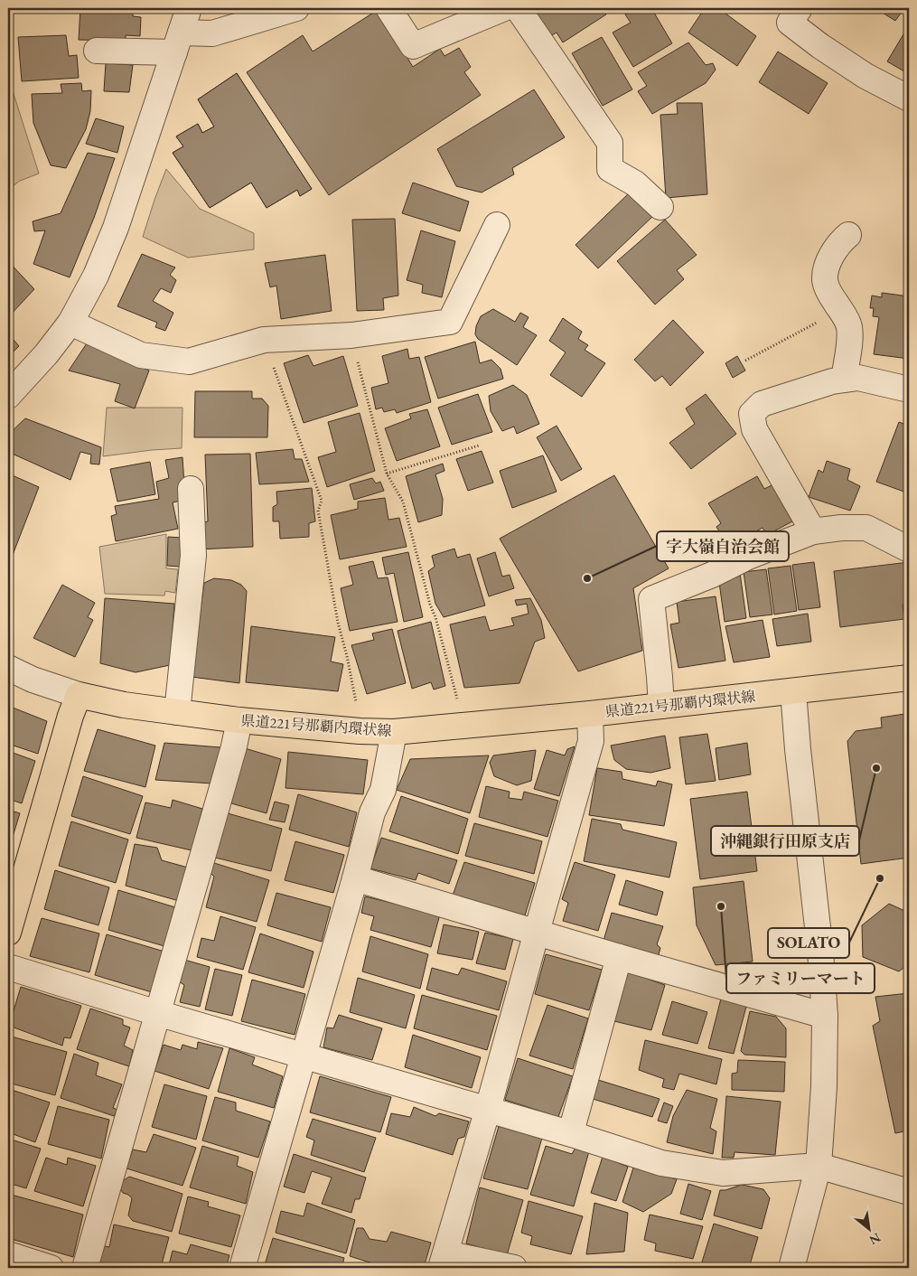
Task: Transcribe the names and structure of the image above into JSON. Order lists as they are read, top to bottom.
{
  "streets": {
    "main road": ["県道221号那覇内環状線"]
  },
  "places": [
    "字大嶺自治会館",
    "沖縄銀行田原支店",
    "SOLATO",
    "ファミリーマート"
  ],
  "north": "bottom right"
}
